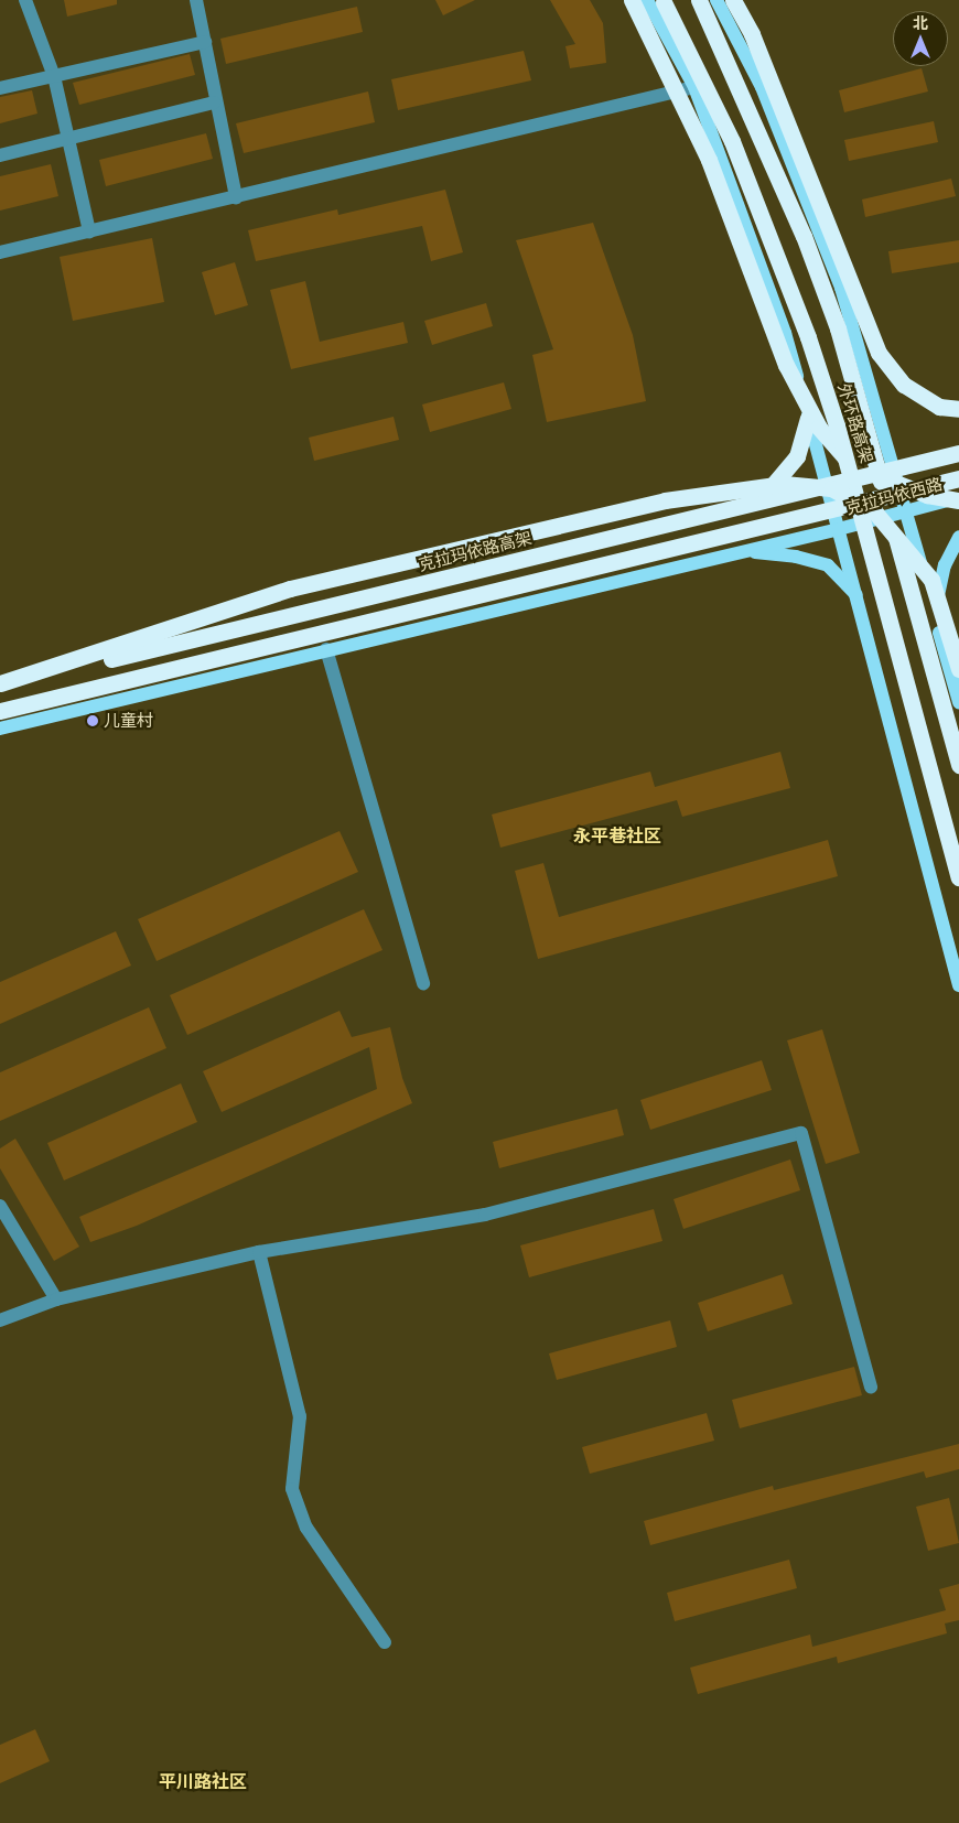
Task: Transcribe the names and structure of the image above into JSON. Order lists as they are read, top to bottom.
{
  "streets": {
    "highway": ["外环路高架", "克拉玛依路高架"],
    "main road": ["克拉玛依西路"]
  },
  "crossings": [
    ["克拉玛依西路", "克拉玛依路高架"]
  ],
  "districts": ["永平巷社区", "平川路社区"],
  "places": ["儿童村"],
  "north": "top"
}
